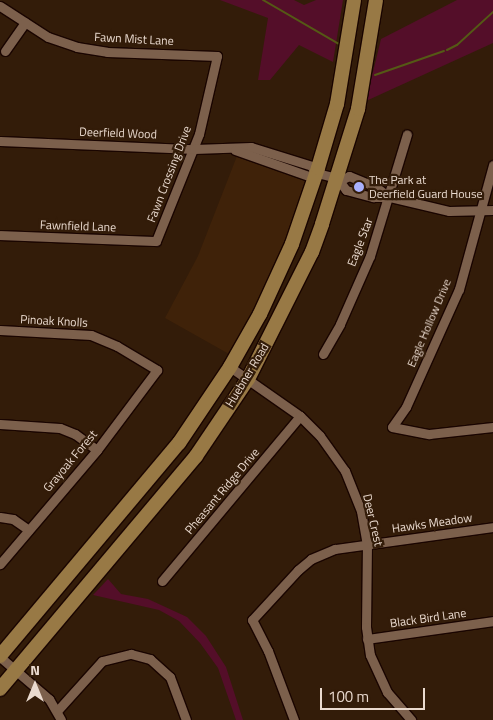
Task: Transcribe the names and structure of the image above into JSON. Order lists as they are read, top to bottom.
{
  "streets": {
    "main road": ["Huebner Road"],
    "street": [
      "Fawn Mist Lane",
      "Deerfield Wood",
      "Fawn Crossing Drive",
      "Fawnfield Lane",
      "Eagle Star",
      "Pinoak Knolls",
      "Eagle Hollow Drive",
      "Grayoak Forest",
      "Pheasant Ridge Drive",
      "Deer Crest",
      "Hawks Meadow",
      "Black Bird Lane"
    ]
  },
  "crossings": [
    ["Fawn Mist Lane", "Fawn Crossing Drive"],
    ["Deerfield Wood", "Fawn Crossing Drive"],
    ["Deerfield Wood", "Huebner Road"],
    ["Fawn Crossing Drive", "Fawnfield Lane"],
    ["Pinoak Knolls", "Grayoak Forest"],
    ["Huebner Road", "Deer Crest"],
    ["Pheasant Ridge Drive", "Deer Crest"],
    ["Deer Crest", "Hawks Meadow"],
    ["Deer Crest", "Black Bird Lane"]
  ],
  "places": ["The Park at Deerfield Guard House"],
  "scale_bar": "100 m",
  "north": "top"
}
